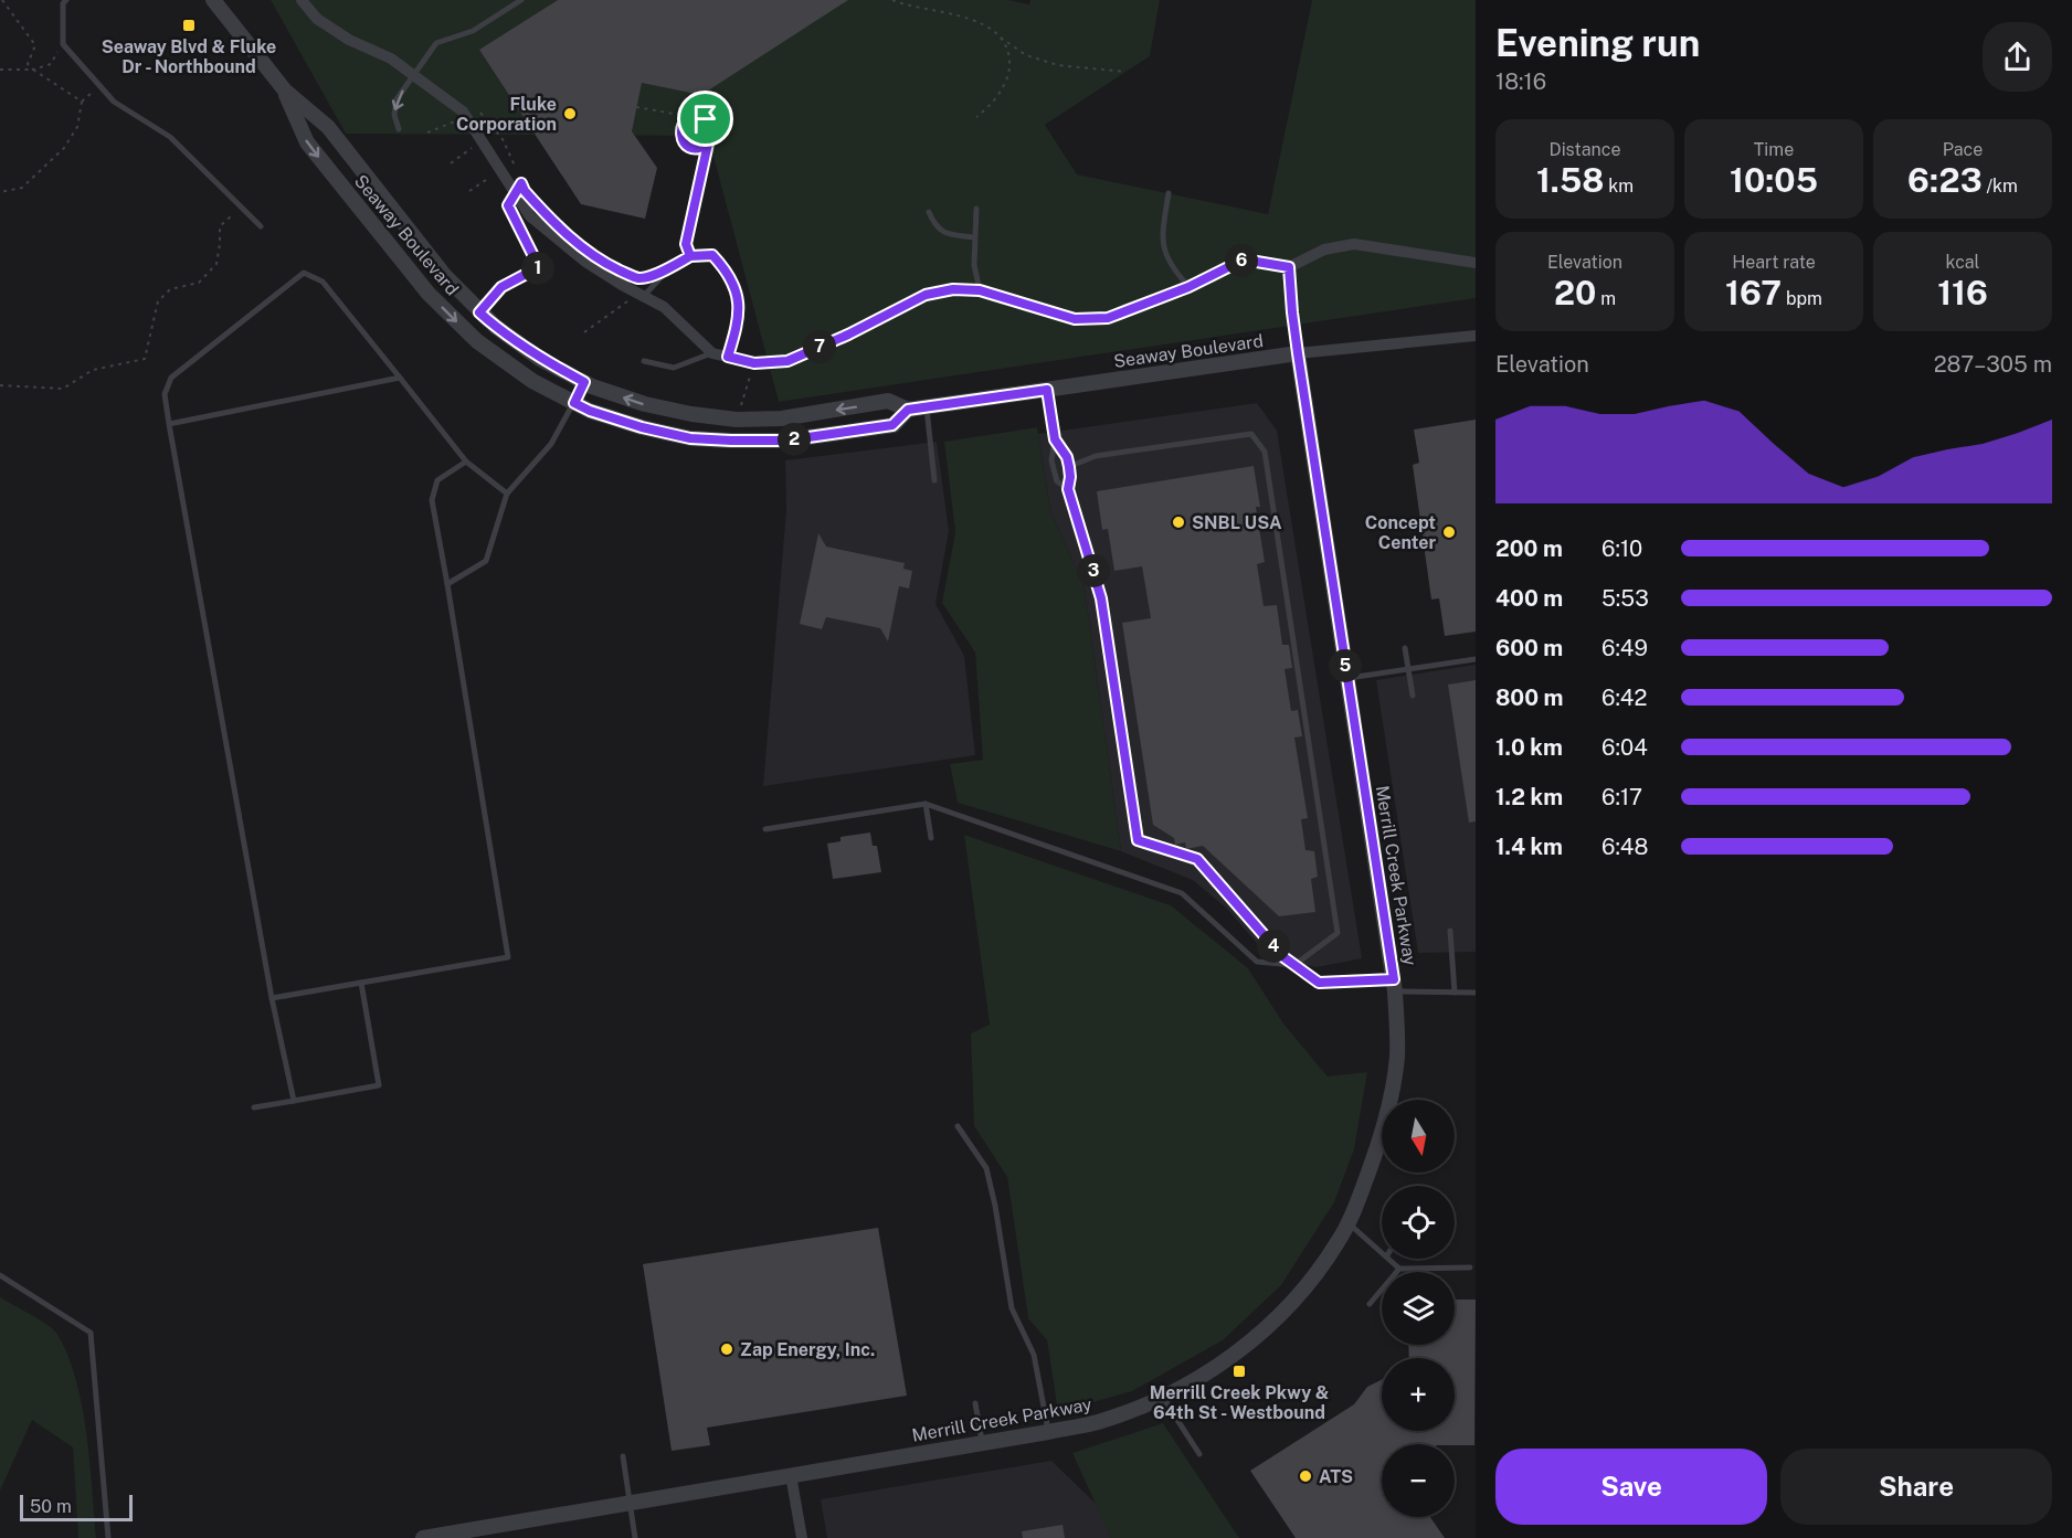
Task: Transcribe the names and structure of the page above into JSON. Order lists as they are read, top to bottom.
{
  "streets": {
    "street": ["Seaway Boulevard", "Merrill Creek Parkway"]
  },
  "crossings": [
    ["Seaway Boulevard", "Merrill Creek Parkway"]
  ],
  "places": {
    "transit": ["Seaway Blvd & Fluke Dr - Northbound", "Merrill Creek Pkwy & 64th St - Westbound"],
    "other": [
      "Fluke Corporation",
      "SNBL USA",
      "Concept Center",
      "Zap Energy, Inc.",
      "ATS"
    ]
  },
  "scale_bar": "50 m",
  "north": "bottom",
  "page": {
    "heading": ["Evening run", "18:16"],
    "stats": [
      ["Distance", "1.58 km"],
      ["Time", "10:05"],
      ["Pace", "6:23 /km"],
      ["Elevation", "20 m"],
      ["Heart rate", "167 bpm"],
      ["kcal", "116"]
    ],
    "pins": [
      "6",
      "1",
      "7",
      "2",
      "3",
      "5",
      "4"
    ],
    "chart": ["Elevation", "287–305 m"],
    "list": [
      {
        "name": "200 m",
        "note": "6:10"
      },
      {
        "name": "400 m",
        "note": "5:53"
      },
      {
        "name": "600 m",
        "note": "6:49"
      },
      {
        "name": "800 m",
        "note": "6:42"
      },
      {
        "name": "1.0 km",
        "note": "6:04"
      },
      {
        "name": "1.2 km",
        "note": "6:17"
      },
      {
        "name": "1.4 km",
        "note": "6:48"
      }
    ],
    "map_buttons": ["+", "−"],
    "buttons": ["Save", "Share"],
    "scale": "50 m"
  }
}
